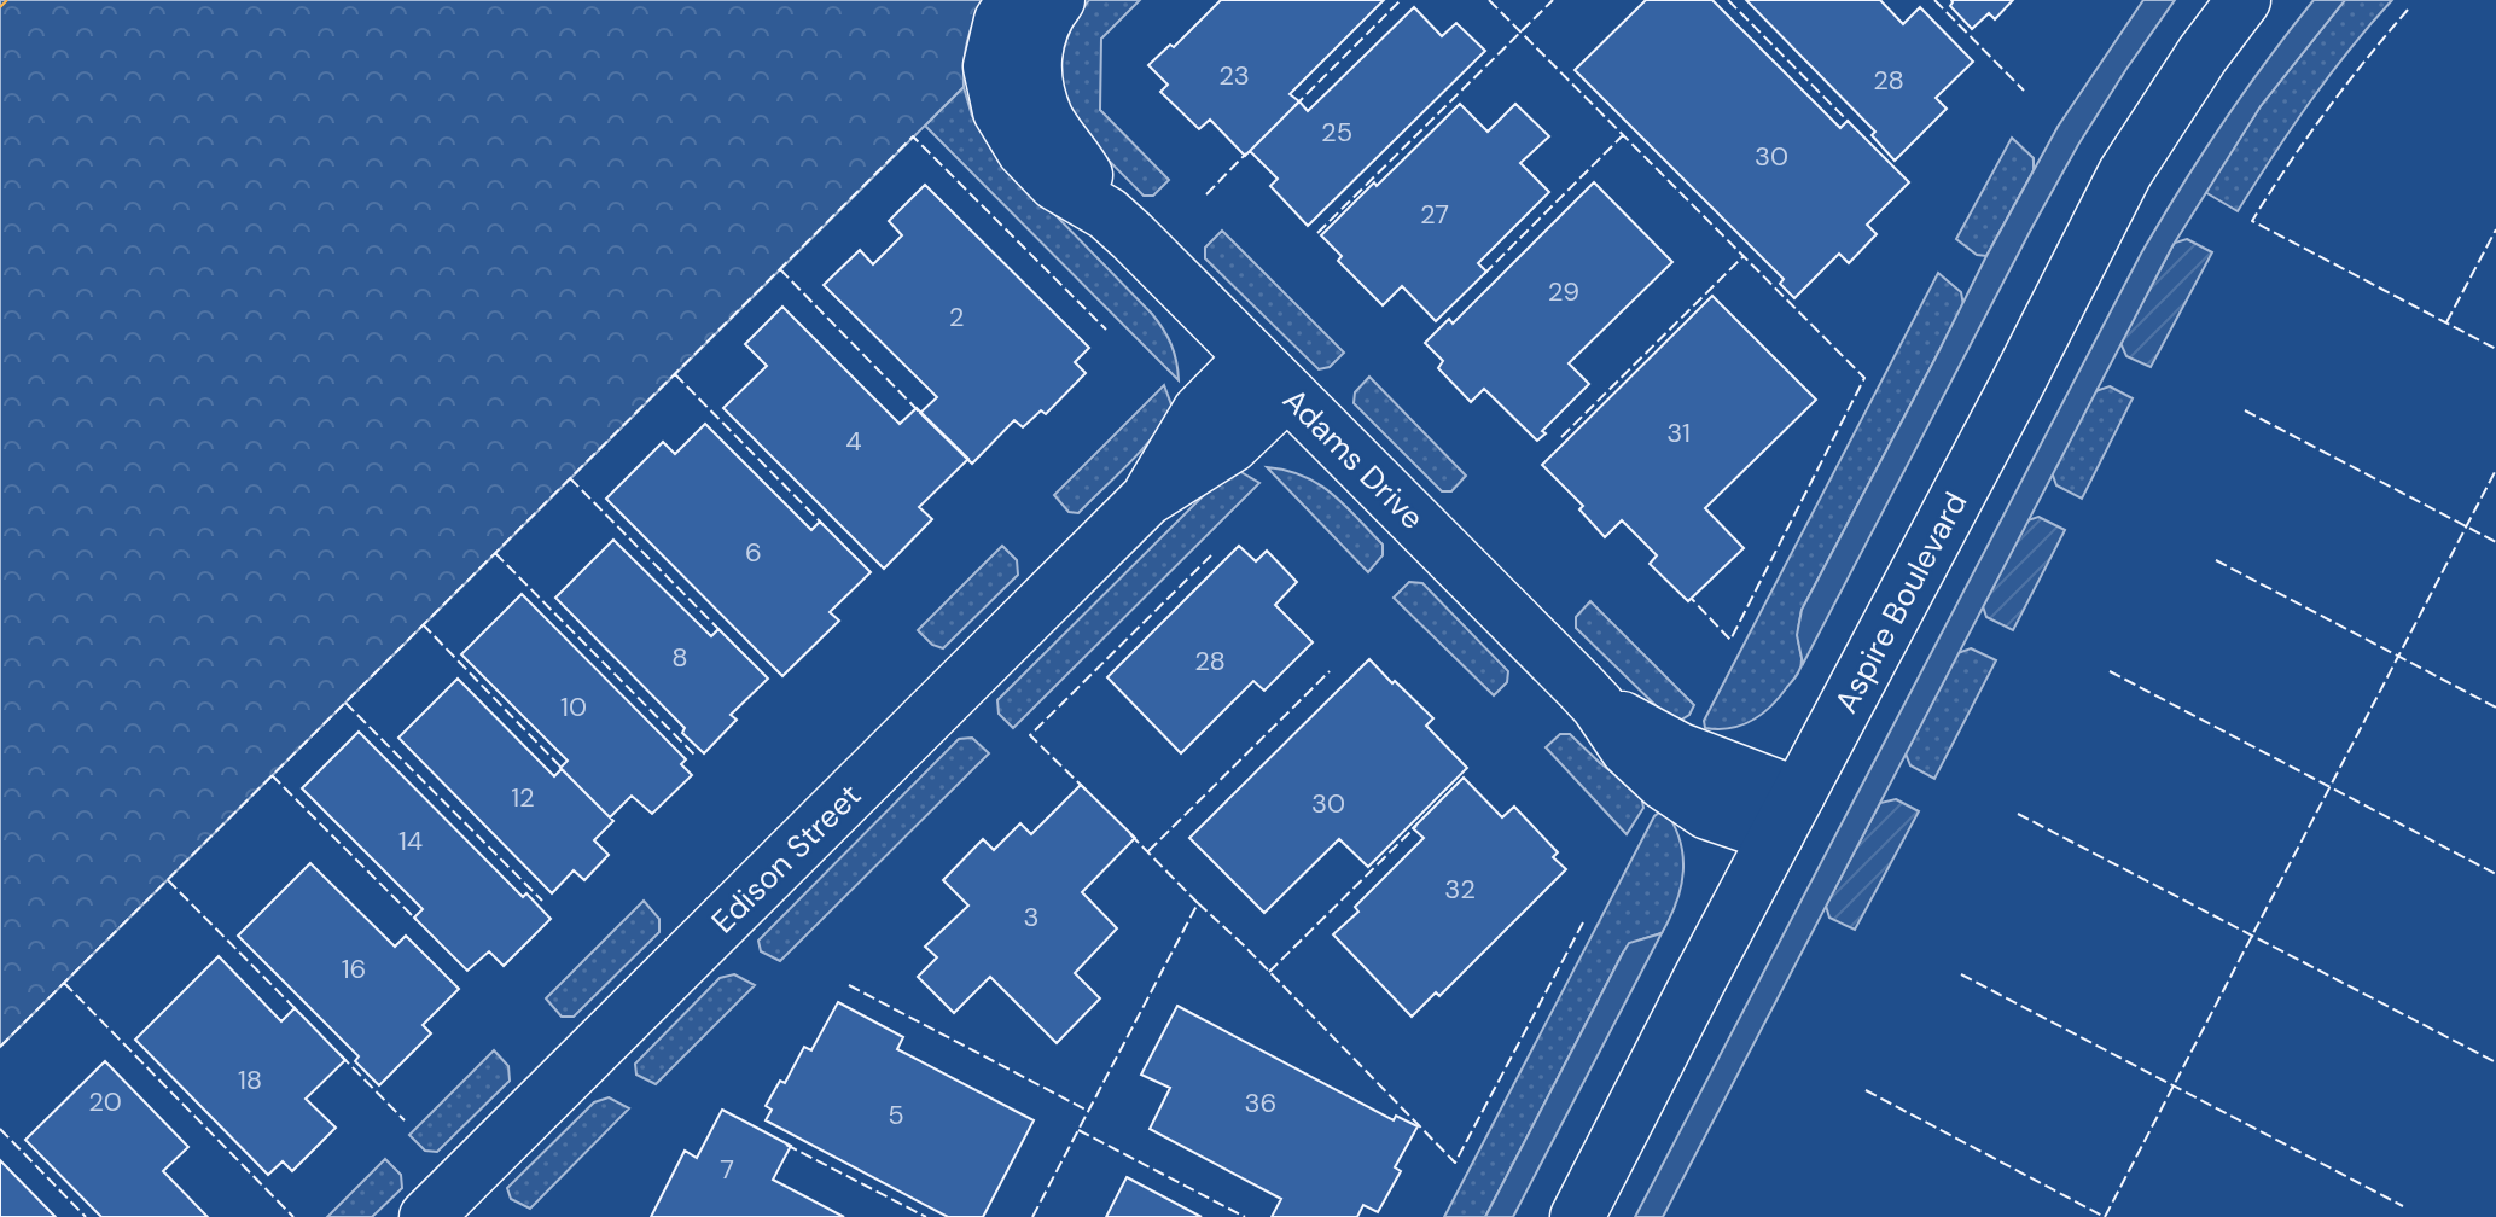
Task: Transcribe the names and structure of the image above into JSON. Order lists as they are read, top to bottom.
{
  "streets": {
    "street": ["Adams Drive", "Aspire Boulevard", "Edison Street"]
  },
  "crossings": [
    ["Adams Drive", "Aspire Boulevard"],
    ["Adams Drive", "Edison Street"]
  ],
  "house_numbers": [
    "23",
    "28",
    "25",
    "30",
    "27",
    "29",
    "2",
    "31",
    "4",
    "6",
    "8",
    "28",
    "10",
    "12",
    "30",
    "14",
    "32",
    "3",
    "16",
    "18",
    "20",
    "36",
    "5",
    "7"
  ]
}
